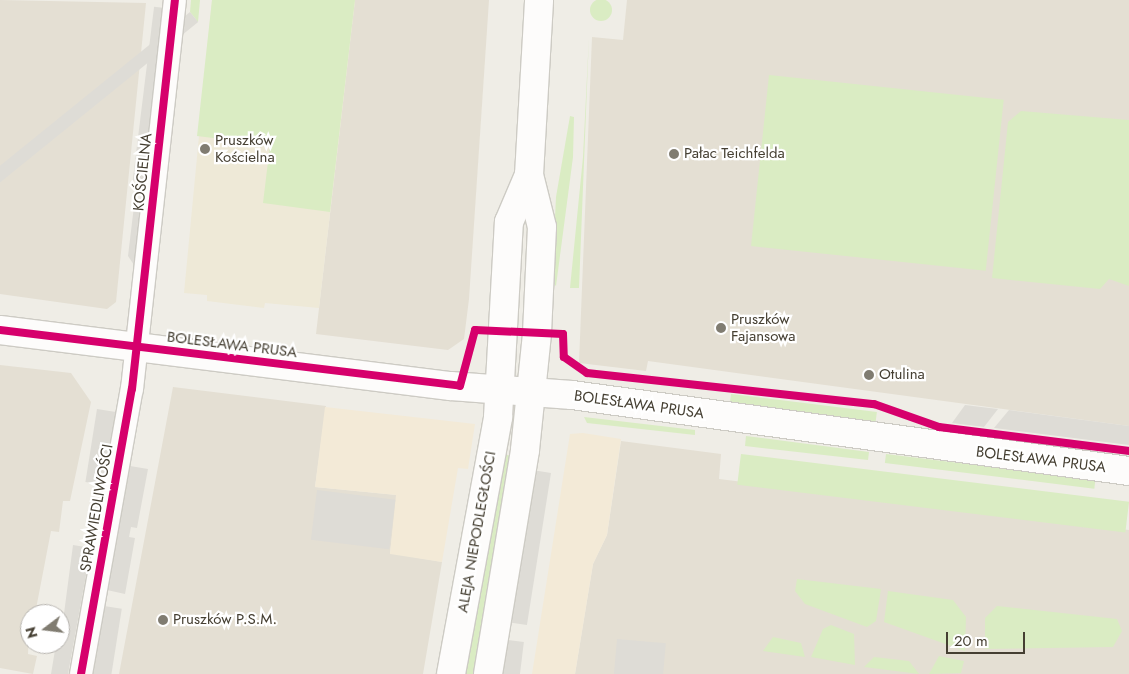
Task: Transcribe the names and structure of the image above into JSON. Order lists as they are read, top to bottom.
{
  "streets": {
    "street": [
      "KOŚCIELNA",
      "BOLESŁAWA PRUSA",
      "SPRAWIEDLIWOŚCI",
      "ALEJA NIEPODLEGŁOŚCI"
    ]
  },
  "crossings": [
    ["KOŚCIELNA", "BOLESŁAWA PRUSA"],
    ["KOŚCIELNA", "SPRAWIEDLIWOŚCI"],
    ["BOLESŁAWA PRUSA", "SPRAWIEDLIWOŚCI"],
    ["BOLESŁAWA PRUSA", "ALEJA NIEPODLEGŁOŚCI"]
  ],
  "places": [
    "Pruszków Kościelna",
    "Pałac Teichfelda",
    "Pruszków Fajansowa",
    "Otulina",
    "Pruszków P.S.M."
  ],
  "scale_bar": "20 m",
  "north": "left"
}
